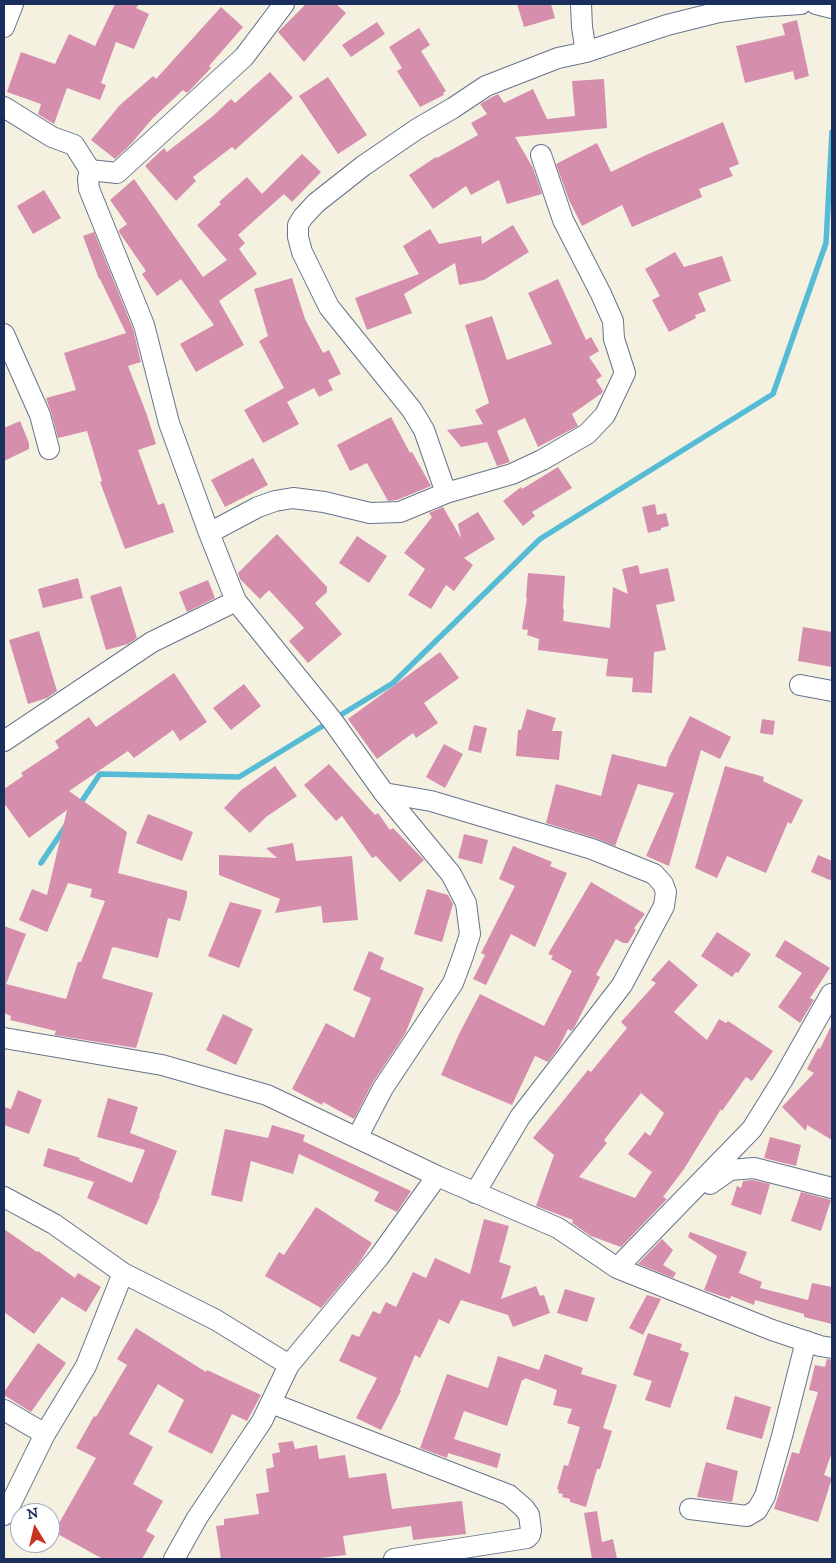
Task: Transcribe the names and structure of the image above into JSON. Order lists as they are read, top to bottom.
{
  "north": "top"
}
